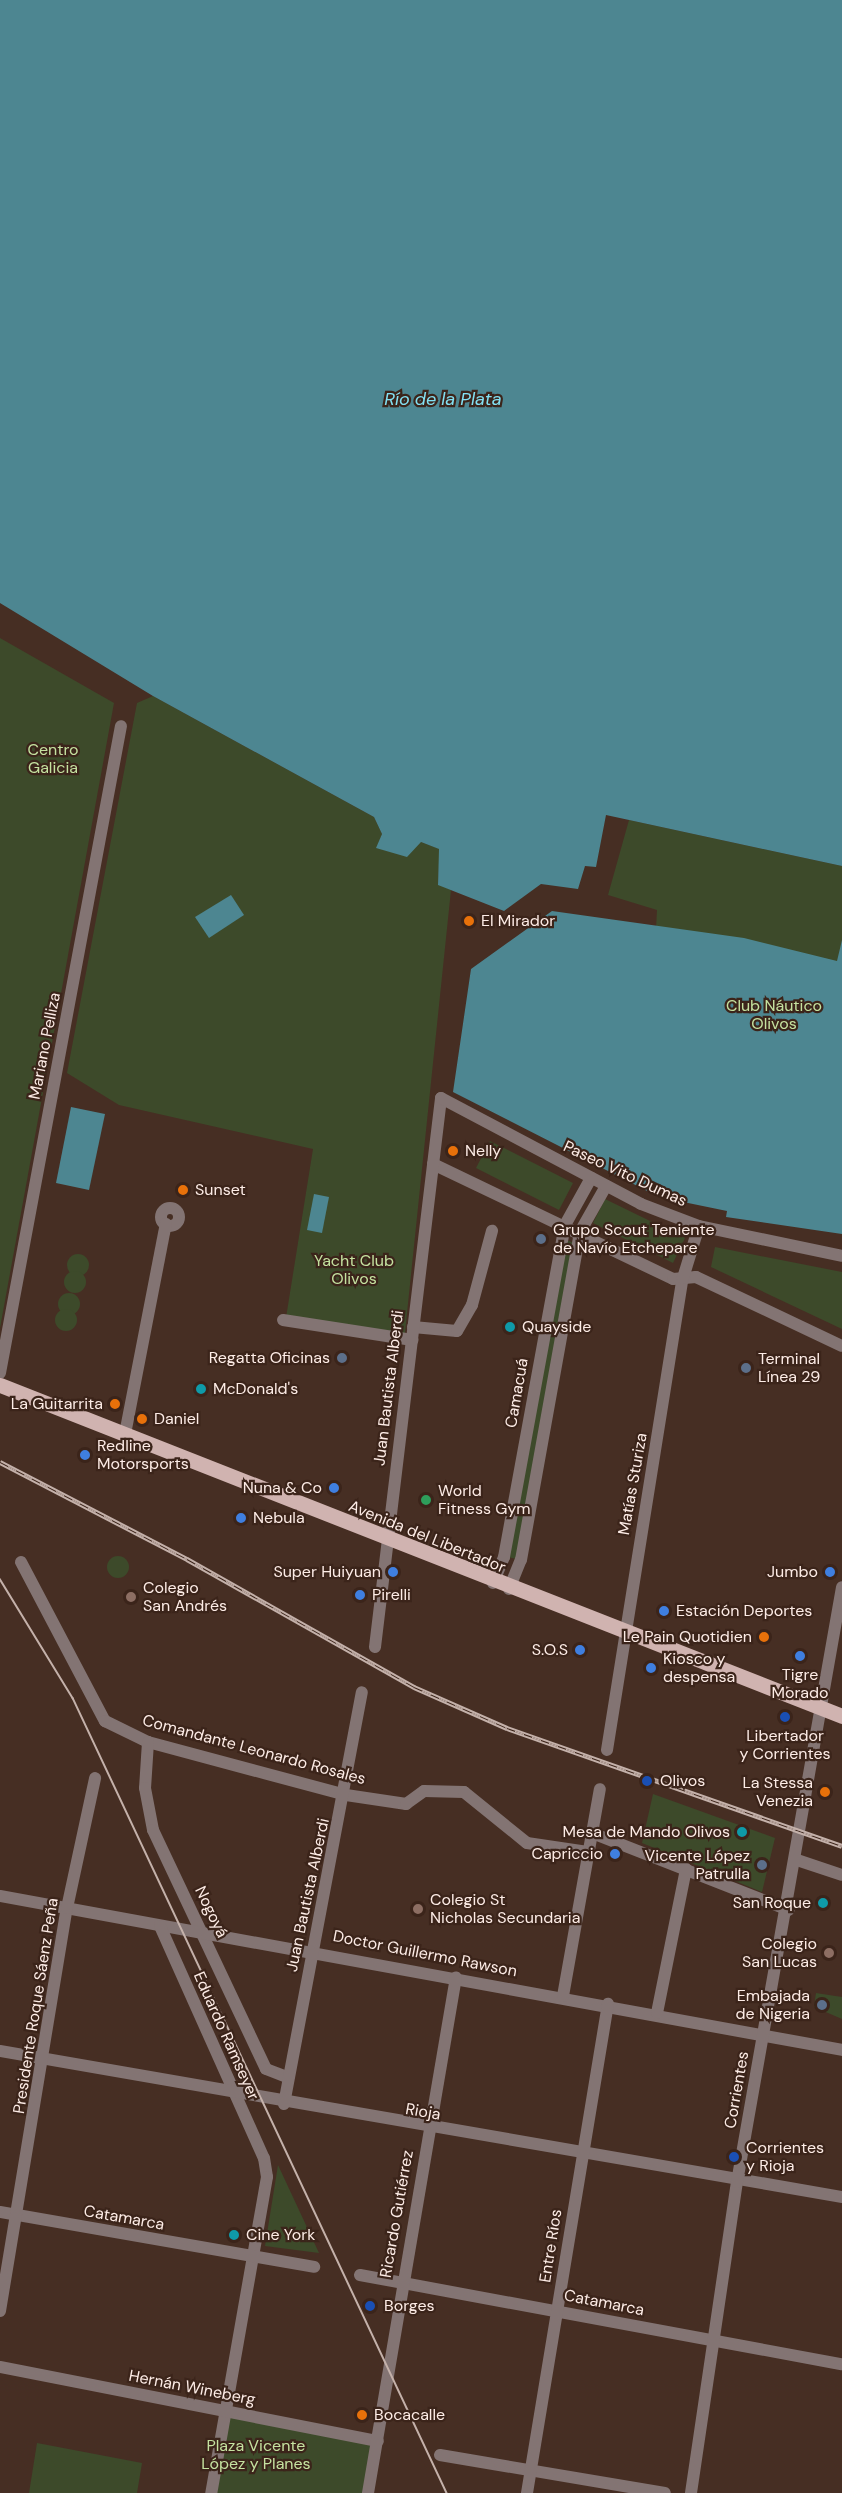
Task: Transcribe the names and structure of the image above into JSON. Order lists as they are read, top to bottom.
{
  "streets": {
    "main road": ["Avenida del Libertador"],
    "street": [
      "Mariano Pelliza",
      "Paseo Vito Dumas",
      "Juan Bautista Alberdi",
      "Camacuá",
      "Matías Sturiza",
      "Comandante Leonardo Rosales",
      "Nogoyá",
      "Doctor Guillermo Rawson",
      "Presidente Roque Sáenz Peña",
      "Eduardo Ramseyer",
      "Corrientes",
      "Rioja",
      "Ricardo Gutiérrez",
      "Catamarca",
      "Entre Ríos",
      "Hernán Wineberg"
    ]
  },
  "crossings": [
    ["Paseo Vito Dumas", "Juan Bautista Alberdi"],
    ["Paseo Vito Dumas", "Camacuá"],
    ["Paseo Vito Dumas", "Matías Sturiza"],
    ["Juan Bautista Alberdi", "Avenida del Libertador"],
    ["Juan Bautista Alberdi", "Comandante Leonardo Rosales"],
    ["Juan Bautista Alberdi", "Nogoyá"],
    ["Juan Bautista Alberdi", "Doctor Guillermo Rawson"],
    ["Juan Bautista Alberdi", "Rioja"],
    ["Camacuá", "Avenida del Libertador"],
    ["Matías Sturiza", "Avenida del Libertador"],
    ["Avenida del Libertador", "Corrientes"],
    ["Comandante Leonardo Rosales", "Nogoyá"],
    ["Nogoyá", "Doctor Guillermo Rawson"],
    ["Doctor Guillermo Rawson", "Presidente Roque Sáenz Peña"],
    ["Doctor Guillermo Rawson", "Eduardo Ramseyer"],
    ["Doctor Guillermo Rawson", "Corrientes"],
    ["Doctor Guillermo Rawson", "Ricardo Gutiérrez"],
    ["Doctor Guillermo Rawson", "Entre Ríos"],
    ["Presidente Roque Sáenz Peña", "Rioja"],
    ["Presidente Roque Sáenz Peña", "Catamarca"],
    ["Eduardo Ramseyer", "Rioja"],
    ["Eduardo Ramseyer", "Catamarca"],
    ["Corrientes", "Rioja"],
    ["Corrientes", "Catamarca"],
    ["Rioja", "Ricardo Gutiérrez"],
    ["Rioja", "Entre Ríos"],
    ["Ricardo Gutiérrez", "Catamarca"],
    ["Ricardo Gutiérrez", "Hernán Wineberg"],
    ["Catamarca", "Entre Ríos"]
  ],
  "water": ["Río de la Plata"],
  "parks": [
    "Centro Galicia",
    "Club Náutico Olivos",
    "Yacht Club Olivos",
    "Plaza Vicente López y Planes"
  ],
  "places": [
    "El Mirador",
    "Nelly",
    "Sunset",
    "Grupo Scout Teniente de Navío Etchepare",
    "Quayside",
    "Regatta Oficinas",
    "Terminal Línea 29",
    "McDonald's",
    "La Guitarrita",
    "Daniel",
    "Redline Motorsports",
    "Nuna & Co",
    "World Fitness Gym",
    "Nebula",
    "Super Huiyuan",
    "Jumbo",
    "Pirelli",
    "Colegio San Andrés",
    "Estación Deportes",
    "Le Pain Quotidien",
    "S.O.S",
    "Tigre Morado",
    "Kiosco y despensa",
    "Libertador y Corrientes",
    "Olivos",
    "La Stessa Venezia",
    "Mesa de Mando Olivos",
    "Capriccio",
    "Vicente López Patrulla",
    "San Roque",
    "Colegio St Nicholas Secundaria",
    "Colegio San Lucas",
    "Embajada de Nigeria",
    "Corrientes y Rioja",
    "Cine York",
    "Borges",
    "Bocacalle"
  ]
}
